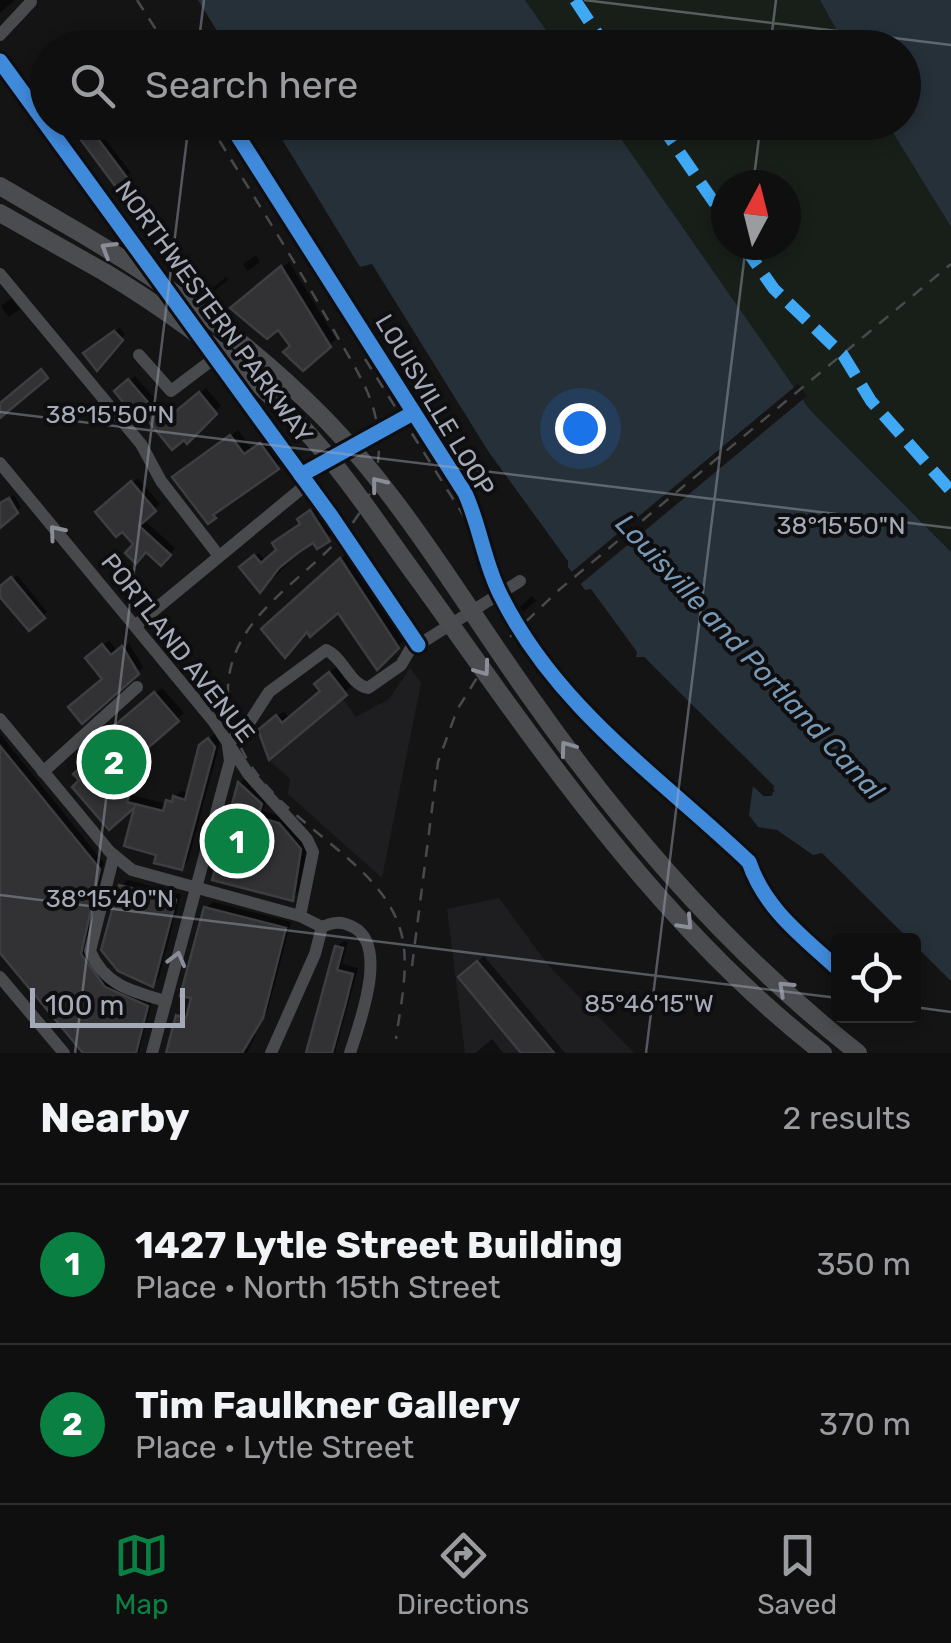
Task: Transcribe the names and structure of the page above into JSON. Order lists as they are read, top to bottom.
{
  "streets": {
    "street": ["NORTHWESTERN PARKWAY", "PORTLAND AVENUE"],
    "cycle path": ["LOUISVILLE LOOP"]
  },
  "one_way": ["PORTLAND AVENUE"],
  "water": ["Louisville and Portland Canal"],
  "scale_bar": "100 m",
  "north": "top",
  "page": {
    "search": "Search here",
    "pins": ["2", "1"],
    "scale": "100 m",
    "heading": ["Nearby", "2 results"],
    "list": [
      {
        "mark": "1",
        "name": "1427 Lytle Street Building",
        "note": "Place · North 15th Street",
        "value": "350 m"
      },
      {
        "mark": "2",
        "name": "Tim Faulkner Gallery",
        "note": "Place · Lytle Street",
        "value": "370 m"
      }
    ],
    "nav": ["Map", "Directions", "Saved"]
  },
  "coordinates": ["38°15'50\"N", "38°15'40\"N", "85°46'15\"W"]
}
